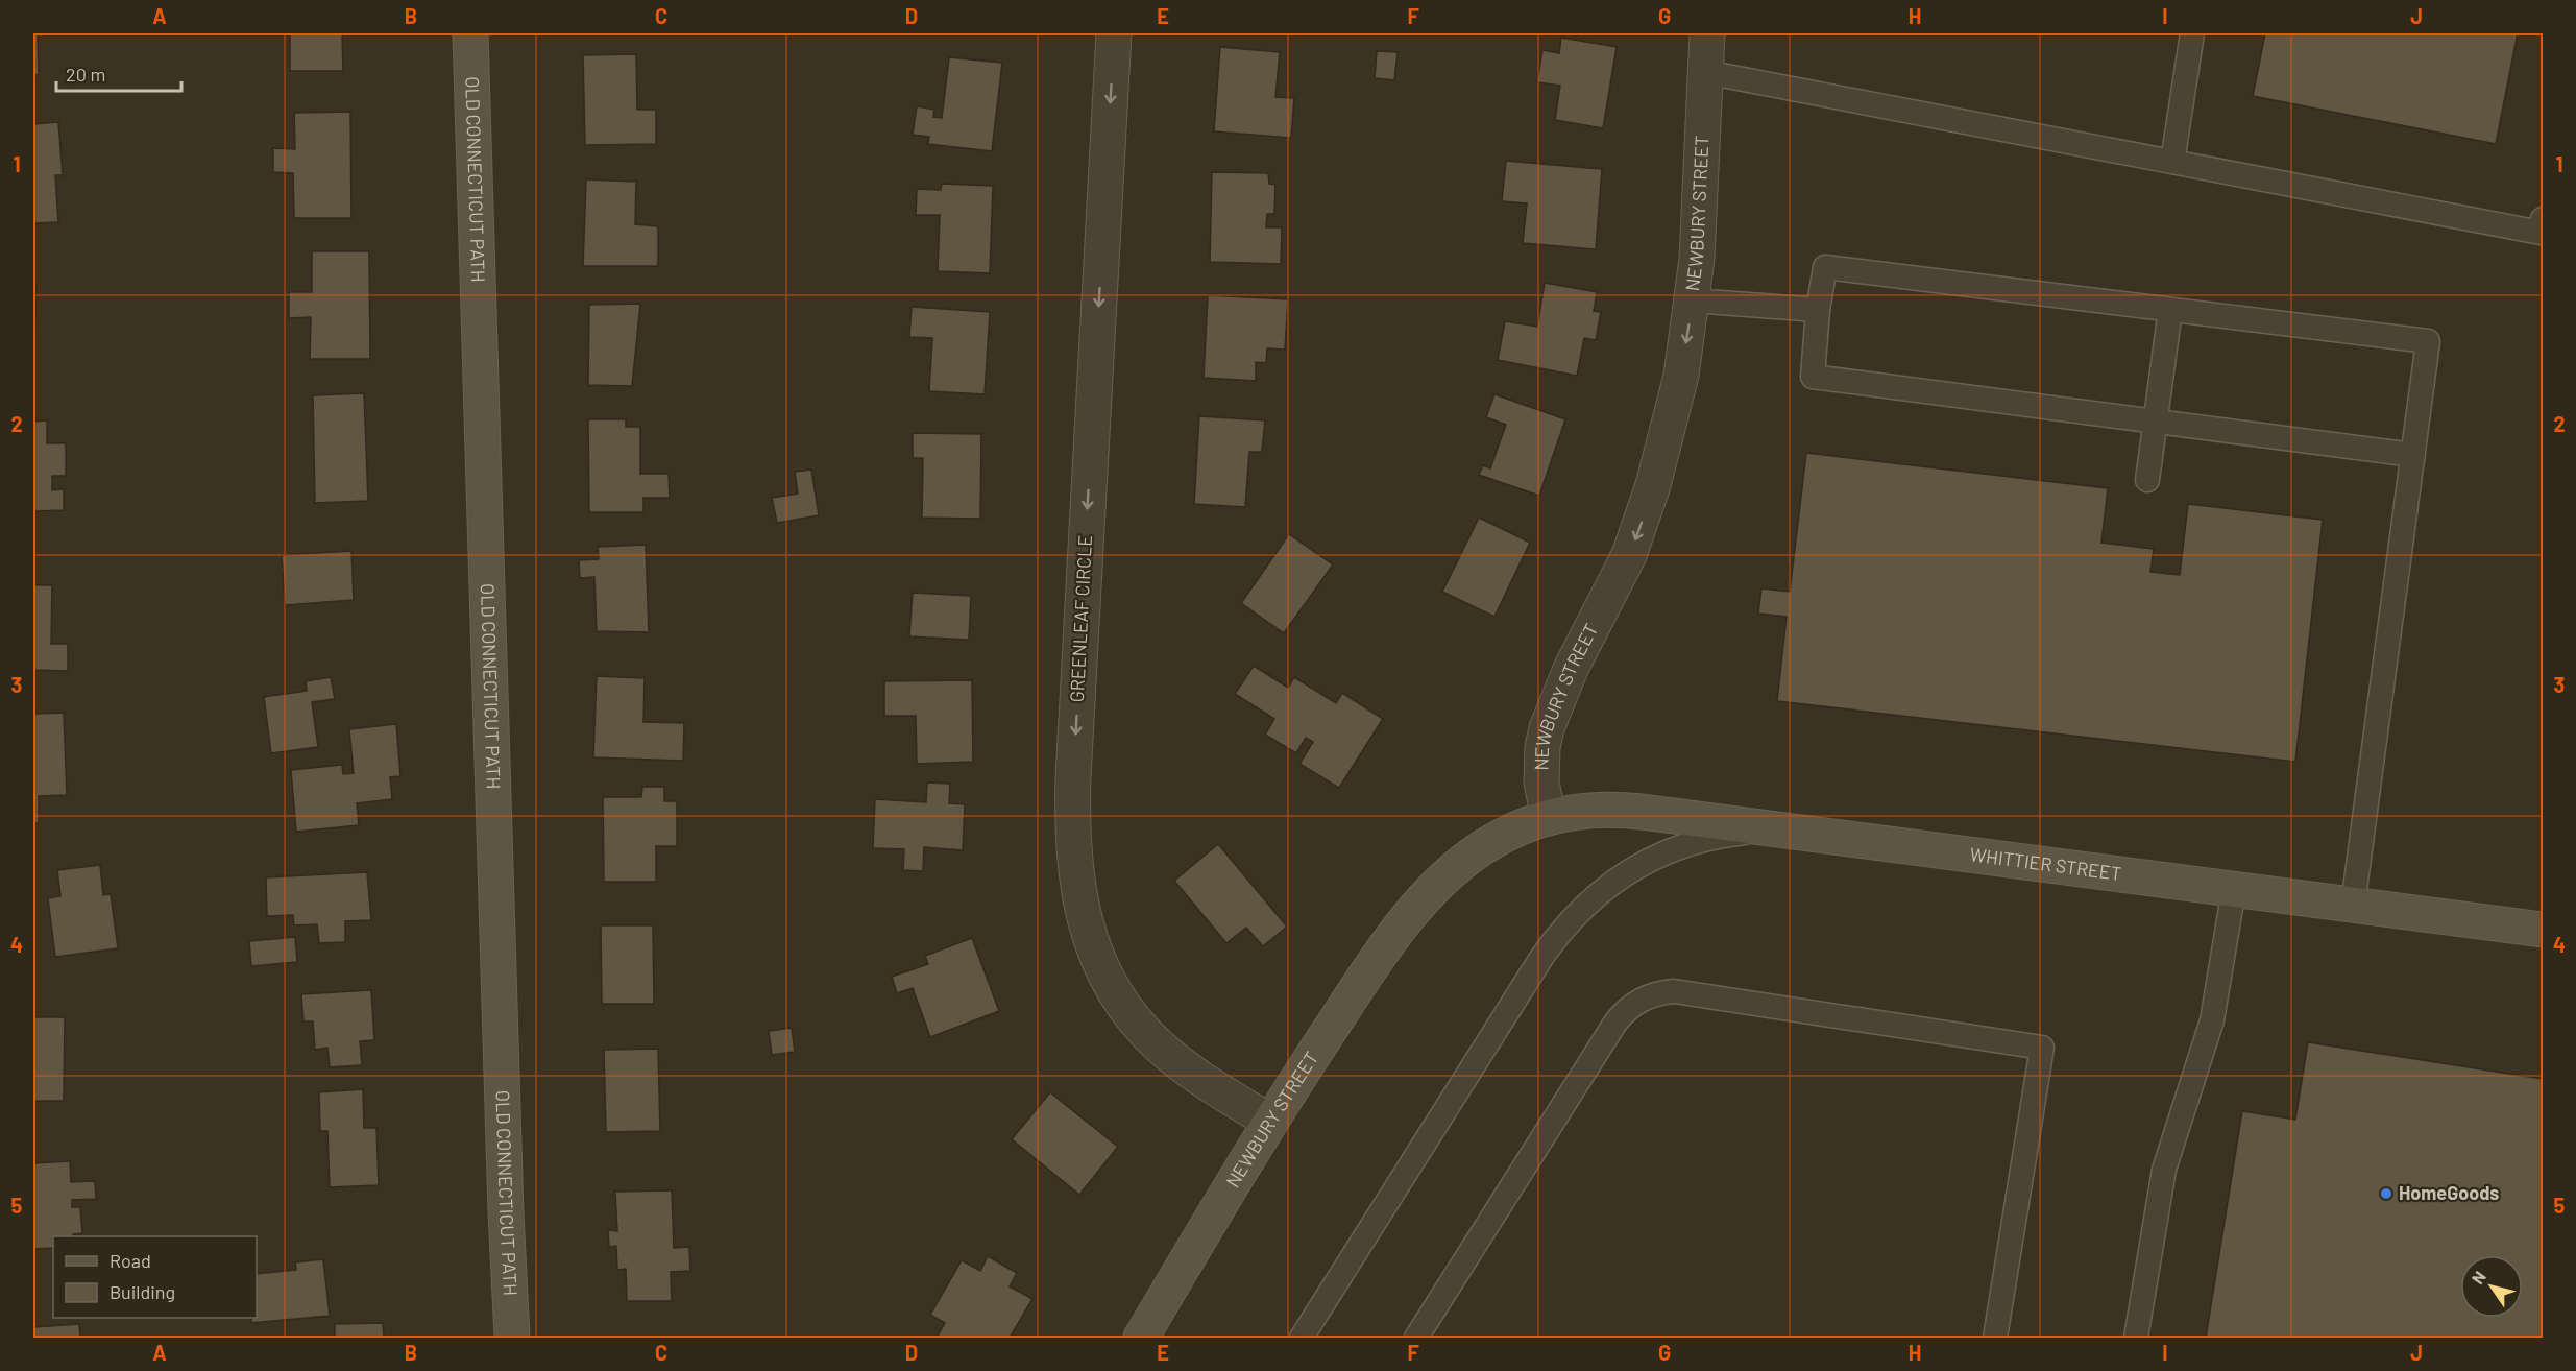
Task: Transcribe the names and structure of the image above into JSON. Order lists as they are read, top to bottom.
{
  "streets": {
    "street": [
      "OLD CONNECTICUT PATH",
      "NEWBURY STREET",
      "GREENLEAF CIRCLE",
      "WHITTIER STREET"
    ]
  },
  "crossings": [
    ["NEWBURY STREET", "GREENLEAF CIRCLE"],
    ["NEWBURY STREET", "WHITTIER STREET"]
  ],
  "one_way": ["NEWBURY STREET", "GREENLEAF CIRCLE"],
  "places": ["HomeGoods"],
  "legend": ["Road", "Building"],
  "scale_bar": "20 m",
  "north": "top left",
  "grid": {
    "columns": [
      "A",
      "B",
      "C",
      "D",
      "E",
      "F",
      "G",
      "H",
      "I",
      "J"
    ],
    "rows": [
      "1",
      "2",
      "3",
      "4",
      "5"
    ]
  }
}
